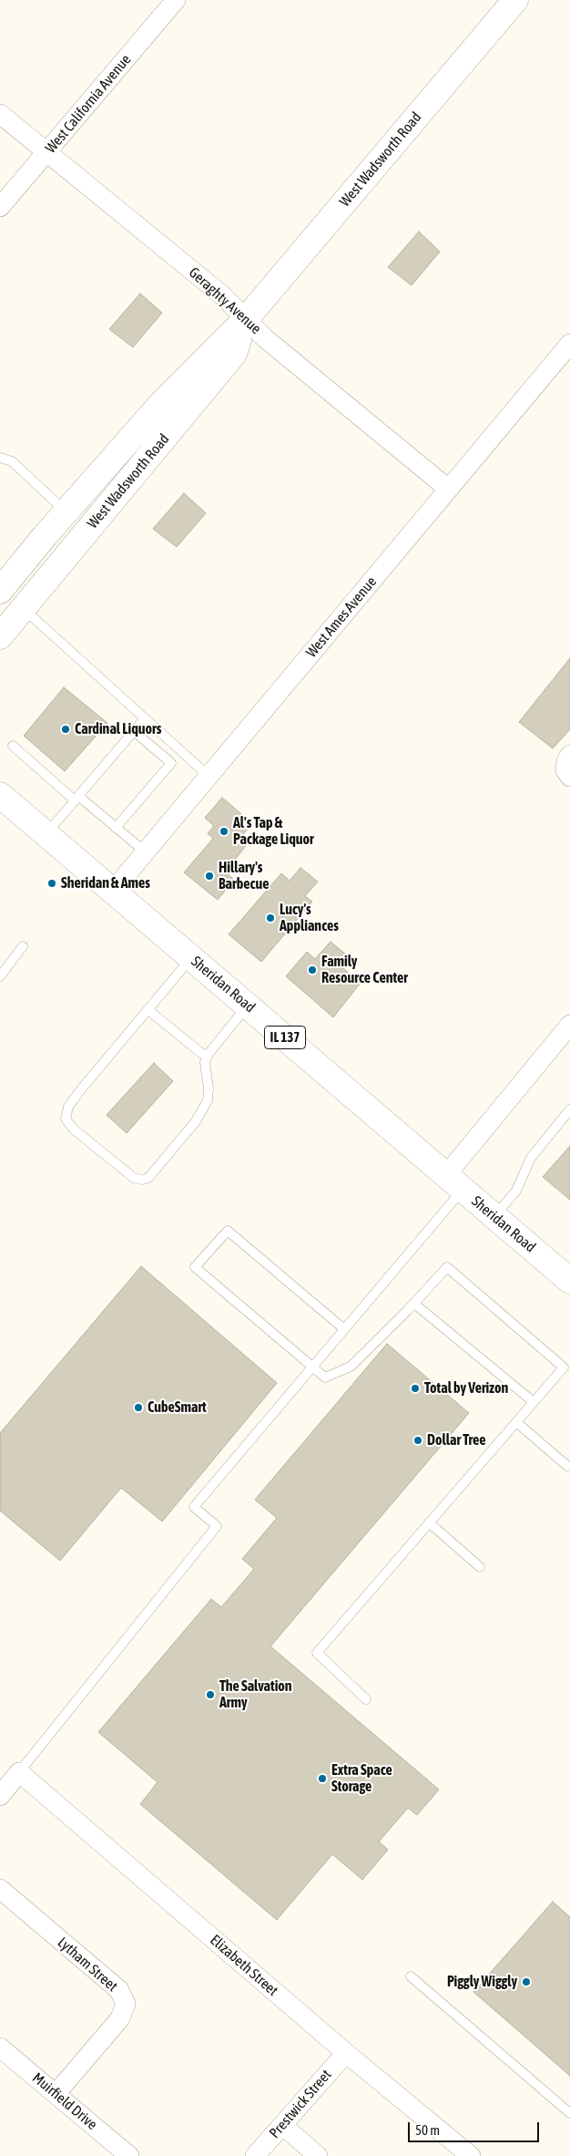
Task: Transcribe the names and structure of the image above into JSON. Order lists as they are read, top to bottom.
{
  "streets": {
    "main road": ["West Wadsworth Road", "Sheridan Road", "IL 137"],
    "street": [
      "West California Avenue",
      "Geraghty Avenue",
      "West Ames Avenue",
      "Lytham Street",
      "Elizabeth Street",
      "Muirfield Drive",
      "Prestwick Street"
    ]
  },
  "crossings": [
    ["West California Avenue", "Geraghty Avenue"],
    ["West Wadsworth Road", "Geraghty Avenue"],
    ["Geraghty Avenue", "West Ames Avenue"],
    ["West Ames Avenue", "Sheridan Road"],
    ["Lytham Street", "Muirfield Drive"],
    ["Elizabeth Street", "Prestwick Street"]
  ],
  "places": [
    "Cardinal Liquors",
    "Al's Tap & Package Liquor",
    "Hillary's Barbecue",
    "Sheridan & Ames",
    "Lucy's Appliances",
    "Family Resource Center",
    "Total by Verizon",
    "CubeSmart",
    "Dollar Tree",
    "The Salvation Army",
    "Extra Space Storage",
    "Piggly Wiggly"
  ],
  "scale_bar": "50 m"
}
